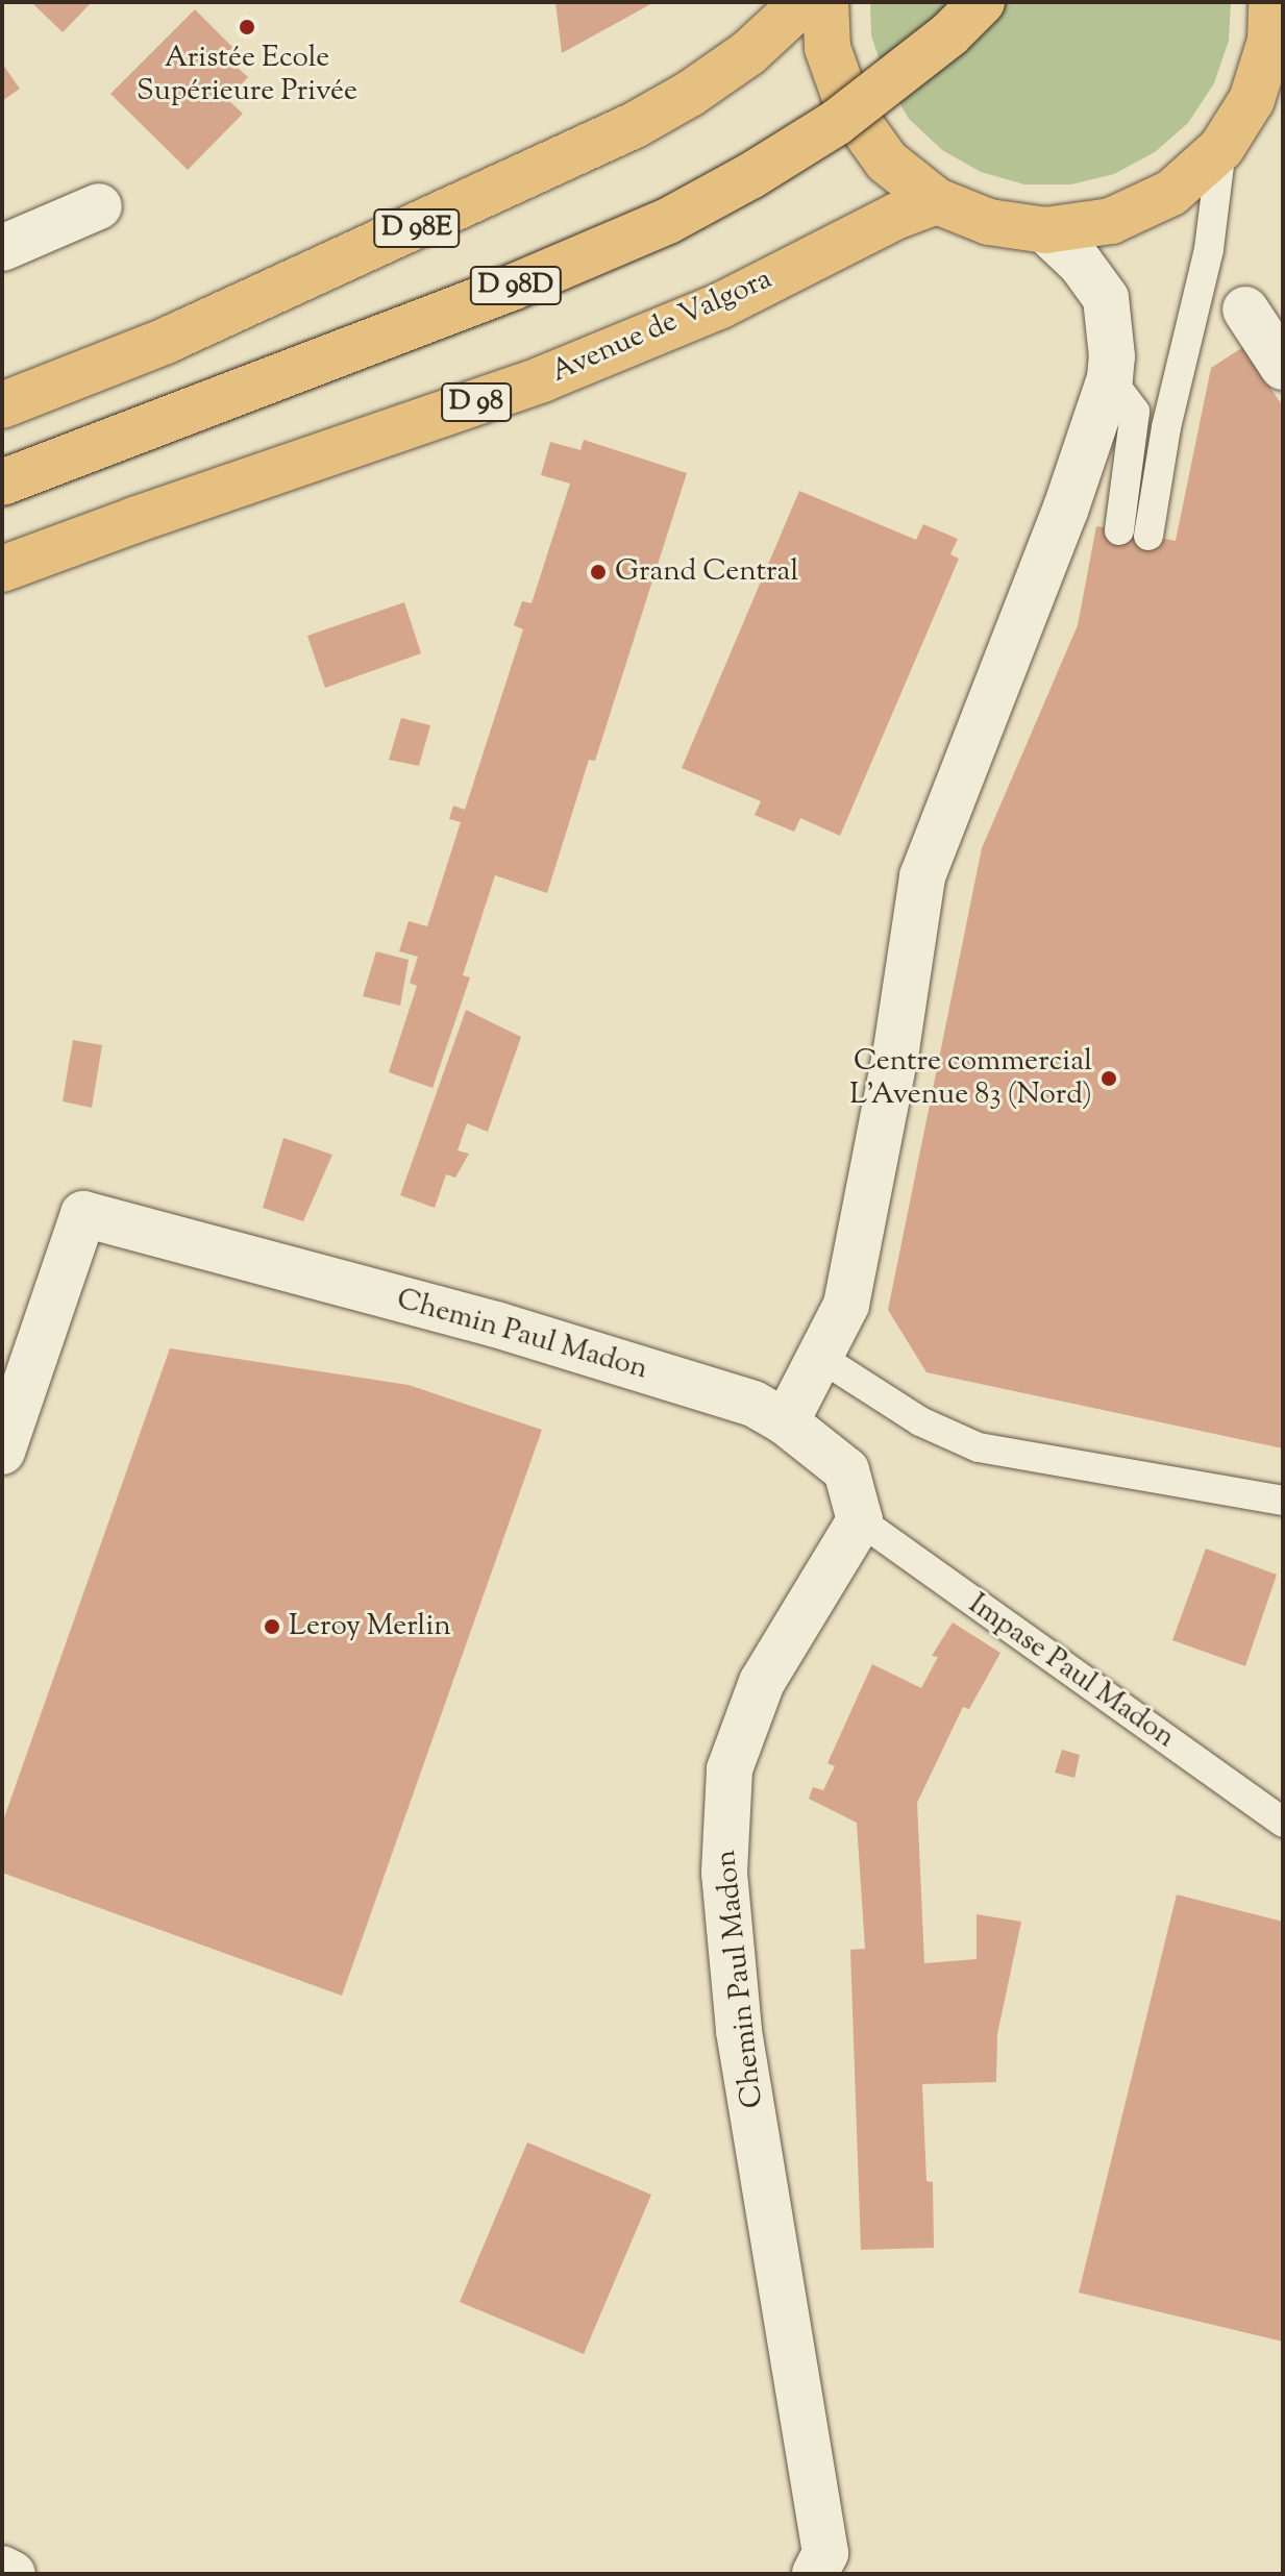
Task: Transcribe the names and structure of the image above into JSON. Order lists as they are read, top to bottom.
{
  "streets": {
    "main road": [
      "D 98E",
      "D 98D",
      "Avenue de Valgora",
      "D 98"
    ],
    "street": ["Chemin Paul Madon"],
    "lane": ["Impase Paul Madon"]
  },
  "crossings": [
    ["Chemin Paul Madon", "Impase Paul Madon"]
  ],
  "places": [
    "Aristée Ecole Supérieure Privée",
    "Grand Central",
    "Centre commercial L'Avenue 83 (Nord)",
    "Leroy Merlin"
  ]
}
